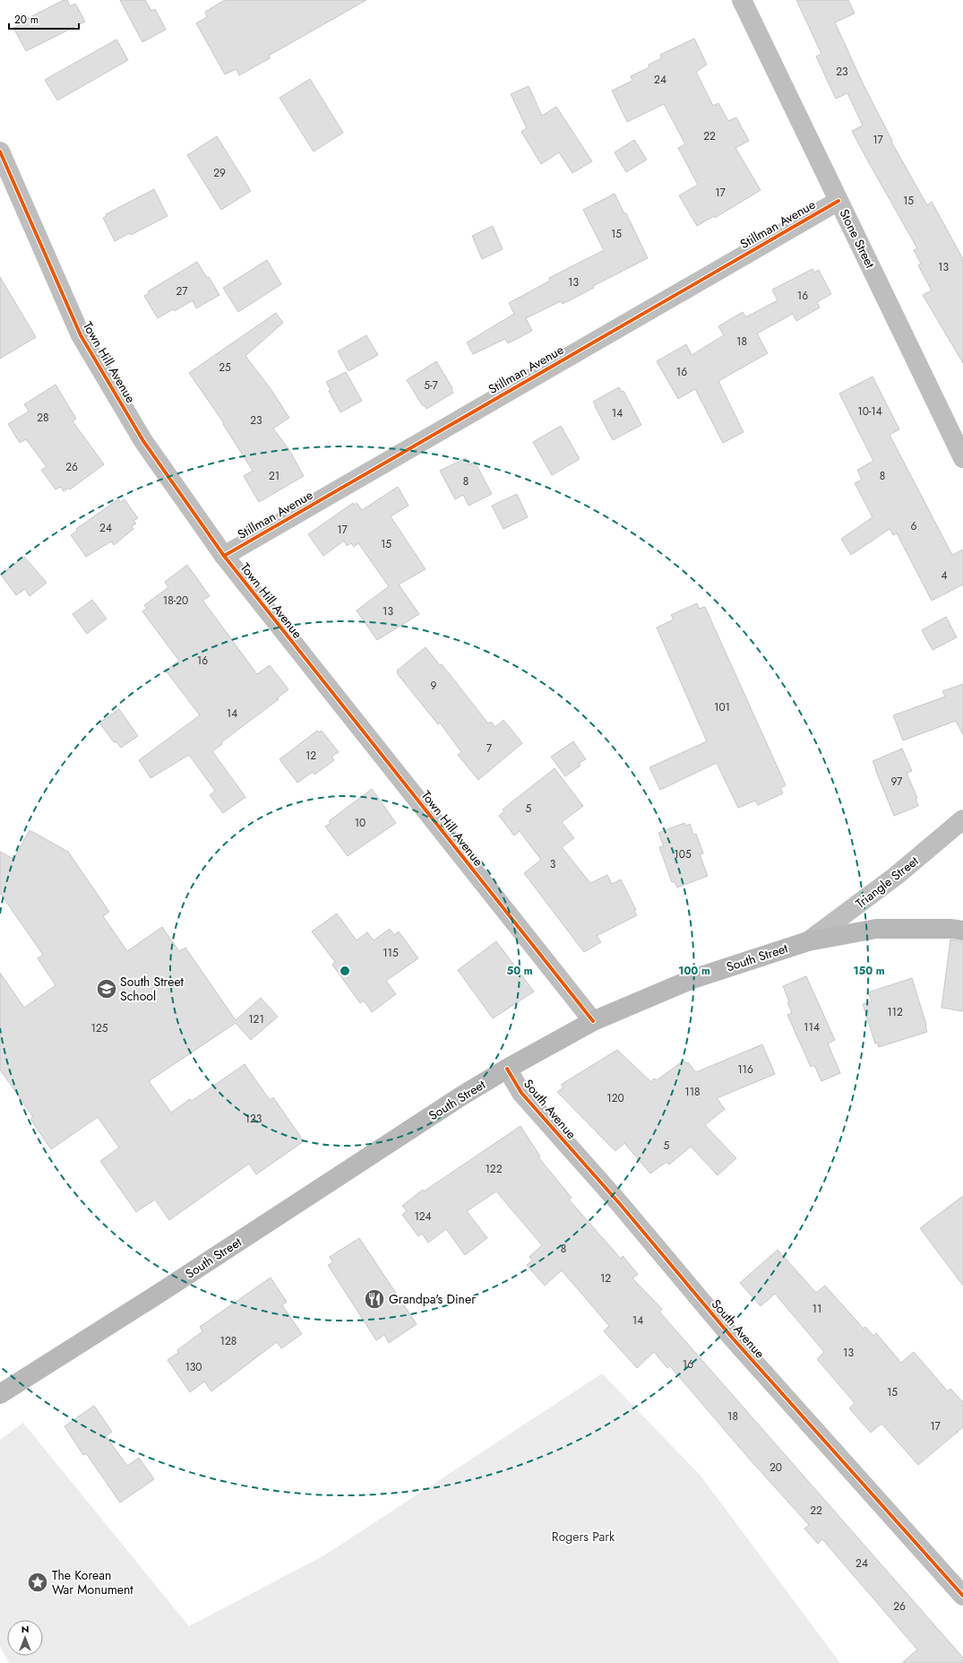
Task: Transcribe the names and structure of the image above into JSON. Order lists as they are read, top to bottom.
{
  "streets": {
    "main road": ["South Street"],
    "street": [
      "Stillman Avenue",
      "Stone Street",
      "Town Hill Avenue",
      "Triangle Street",
      "South Avenue"
    ]
  },
  "crossings": [
    ["Stillman Avenue", "Stone Street"],
    ["Stillman Avenue", "Town Hill Avenue"],
    ["Town Hill Avenue", "South Street"],
    ["Triangle Street", "South Street"],
    ["South Street", "South Avenue"]
  ],
  "parks": ["Rogers Park"],
  "places": {
    "school or university": ["South Street School"],
    "restaurant": ["Grandpa's Diner"],
    "place": ["The Korean War Monument"]
  },
  "house_numbers": [
    "23",
    "24",
    "22",
    "17",
    "29",
    "17",
    "15",
    "15",
    "13",
    "13",
    "27",
    "16",
    "18",
    "25",
    "16",
    "5-7",
    "10-14",
    "14",
    "28",
    "23",
    "26",
    "21",
    "8",
    "8",
    "6",
    "24",
    "17",
    "15",
    "4",
    "18-20",
    "13",
    "16",
    "9",
    "101",
    "14",
    "7",
    "12",
    "97",
    "5",
    "10",
    "105",
    "3",
    "115",
    "112",
    "121",
    "114",
    "125",
    "116",
    "118",
    "120",
    "123",
    "5",
    "122",
    "124",
    "8",
    "12",
    "11",
    "14",
    "128",
    "13",
    "16",
    "130",
    "15",
    "18",
    "17",
    "20",
    "22",
    "24",
    "26"
  ],
  "scale_bar": "20 m",
  "north": "top",
  "rings": ["50 m", "100 m", "150 m"]
}
